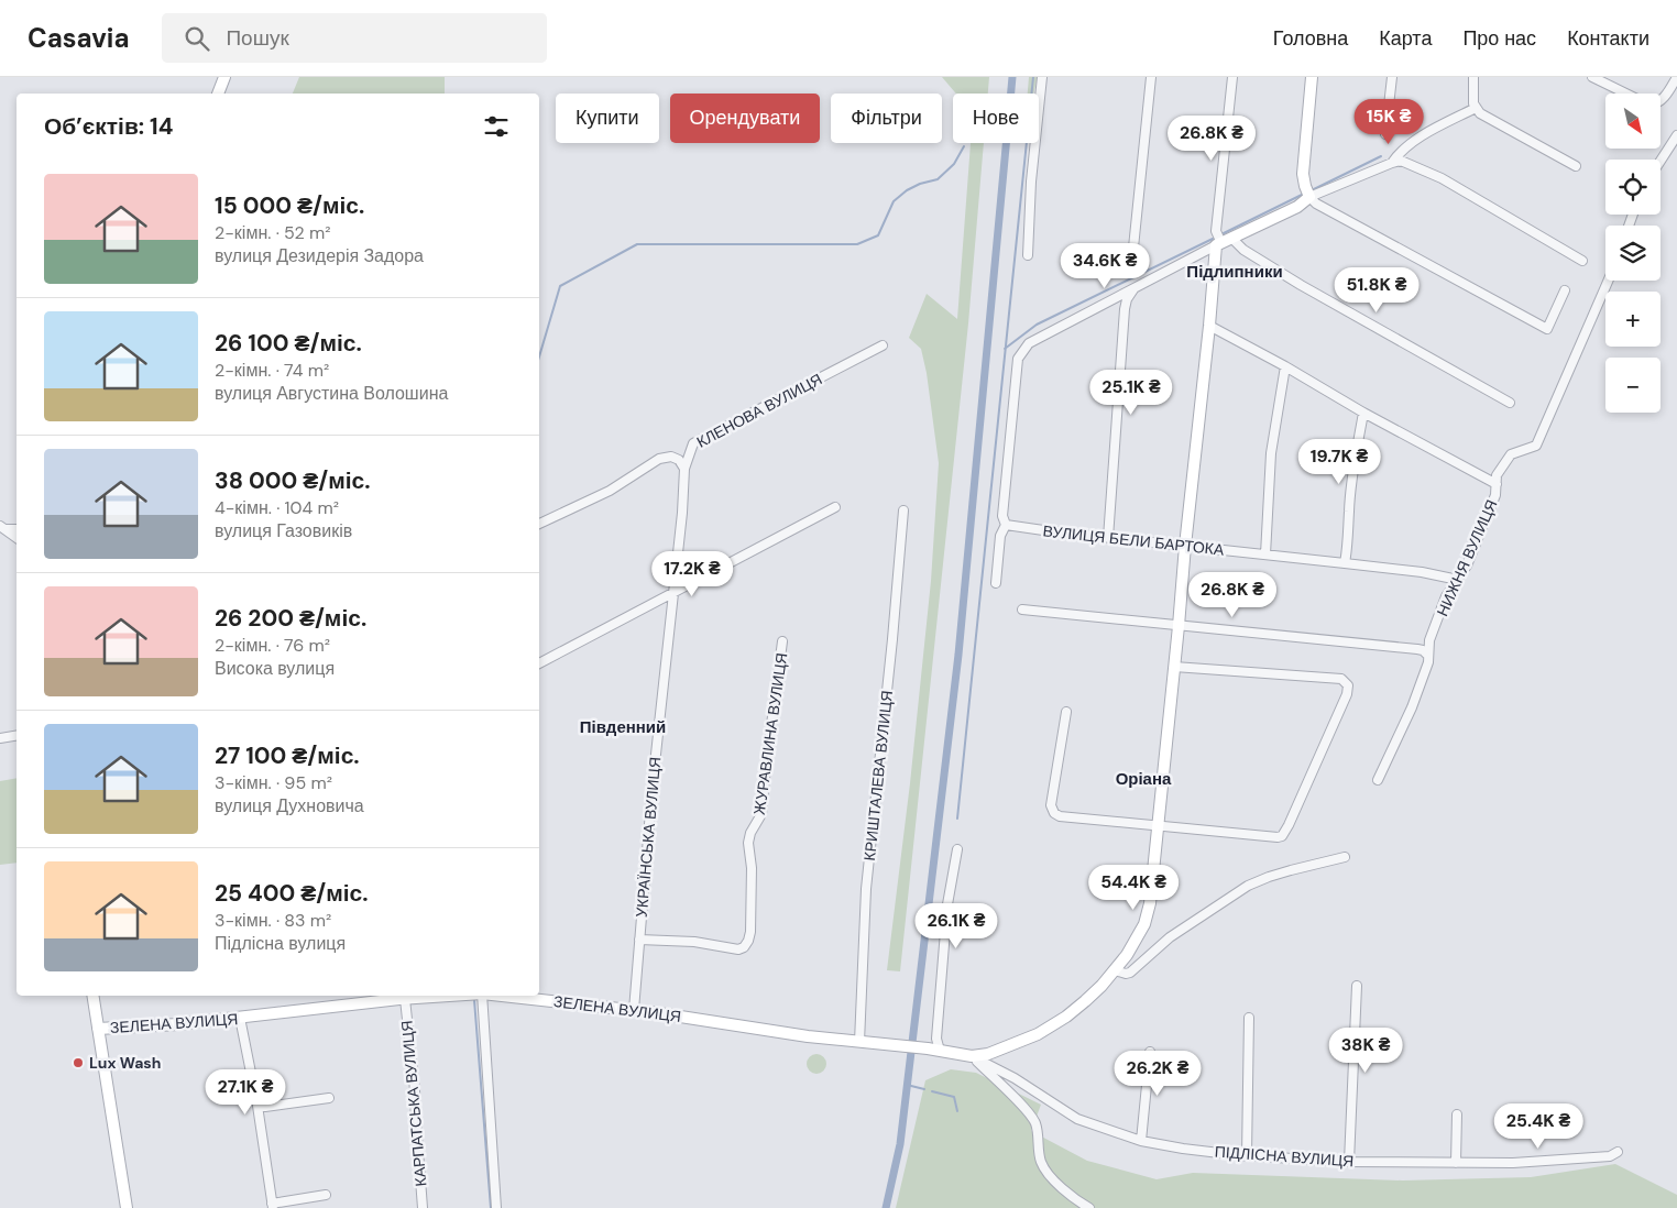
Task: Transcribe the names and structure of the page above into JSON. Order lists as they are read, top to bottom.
{
  "streets": {
    "street": [
      "КЛЕНОВА ВУЛИЦЯ",
      "ВУЛИЦЯ БЕЛИ БАРТОКА",
      "НИЖНЯ ВУЛИЦЯ",
      "ЖУРАВЛИНА ВУЛИЦЯ",
      "КРИШТАЛЕВА ВУЛИЦЯ",
      "УКРАЇНСЬКА ВУЛИЦЯ",
      "ЗЕЛЕНА ВУЛИЦЯ",
      "КАРПАТСЬКА ВУЛИЦЯ",
      "ПІДЛІСНА ВУЛИЦЯ"
    ]
  },
  "crossings": [
    ["КЛЕНОВА ВУЛИЦЯ", "УКРАЇНСЬКА ВУЛИЦЯ"],
    ["ВУЛИЦЯ БЕЛИ БАРТОКА", "НИЖНЯ ВУЛИЦЯ"],
    ["ЖУРАВЛИНА ВУЛИЦЯ", "УКРАЇНСЬКА ВУЛИЦЯ"],
    ["КРИШТАЛЕВА ВУЛИЦЯ", "ЗЕЛЕНА ВУЛИЦЯ"],
    ["УКРАЇНСЬКА ВУЛИЦЯ", "ЗЕЛЕНА ВУЛИЦЯ"],
    ["ЗЕЛЕНА ВУЛИЦЯ", "КАРПАТСЬКА ВУЛИЦЯ"],
    ["ЗЕЛЕНА ВУЛИЦЯ", "ПІДЛІСНА ВУЛИЦЯ"]
  ],
  "districts": ["Підлипники", "Південний", "Оріана"],
  "places": ["Lux Wash"],
  "north": "bottom right",
  "page": {
    "header": "Casavia",
    "search": "Пошук",
    "nav": [
      "Головна",
      "Карта",
      "Про нас",
      "Контакти"
    ],
    "map_buttons": ["+", "−"],
    "chip": [
      "Купити",
      "Орендувати",
      "Фільтри",
      "Нове"
    ],
    "heading": "Об’єктів: 14",
    "price": [
      "15K ₴",
      "26.8K ₴",
      "34.6K ₴",
      "51.8K ₴",
      "25.1K ₴",
      "19.7K ₴",
      "17.2K ₴",
      "26.8K ₴",
      "54.4K ₴",
      "26.1K ₴",
      "38K ₴",
      "26.2K ₴",
      "27.1K ₴",
      "25.4K ₴"
    ],
    "list": [
      {
        "name": "15 000 ₴/міс.",
        "note": "2-кімн. · 52 m² · вулиця Дезидерія Задора"
      },
      {
        "name": "26 100 ₴/міс.",
        "note": "2-кімн. · 74 m² · вулиця Августина Волошина"
      },
      {
        "name": "38 000 ₴/міс.",
        "note": "4-кімн. · 104 m² · вулиця Газовиків"
      },
      {
        "name": "26 200 ₴/міс.",
        "note": "2-кімн. · 76 m² · Висока вулиця"
      },
      {
        "name": "27 100 ₴/міс.",
        "note": "3-кімн. · 95 m² · вулиця Духновича"
      },
      {
        "name": "25 400 ₴/міс.",
        "note": "3-кімн. · 83 m² · Підлісна вулиця"
      }
    ]
  }
}
